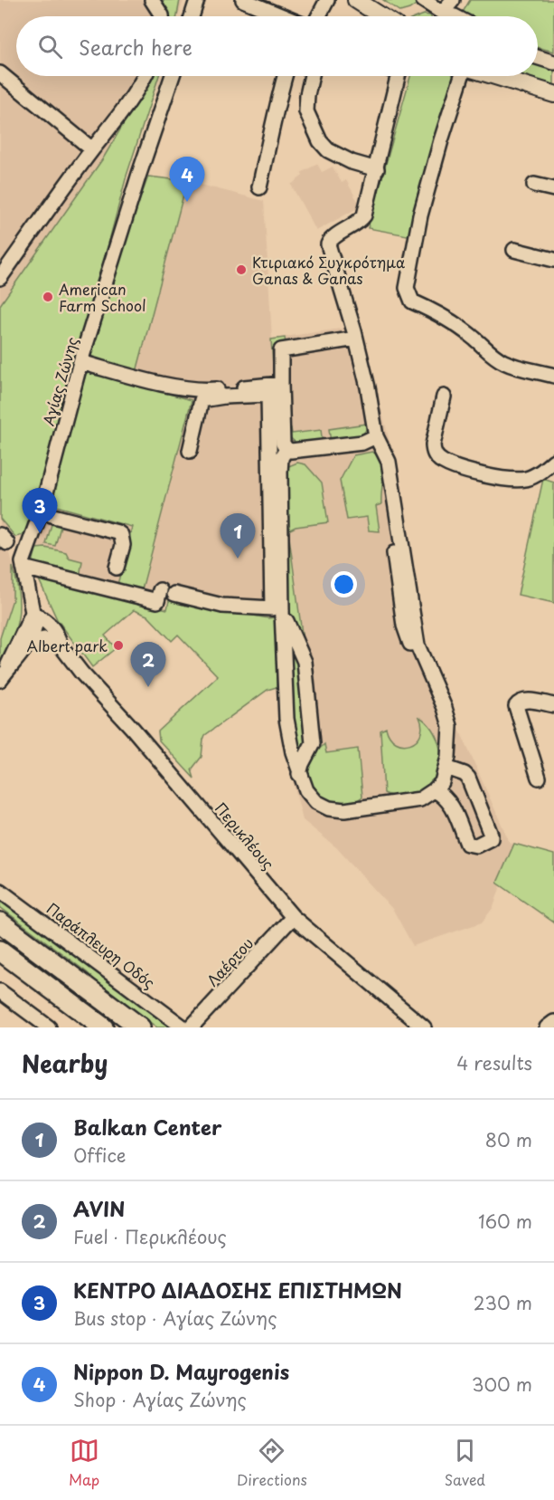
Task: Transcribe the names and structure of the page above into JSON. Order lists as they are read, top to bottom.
{
  "streets": {
    "street": [
      "Αγίας Ζώνης",
      "Περικλέους",
      "Παράπλευρη Οδός",
      "Λαέρτου"
    ]
  },
  "crossings": [
    ["Αγίας Ζώνης", "Περικλέους"],
    ["Περικλέους", "Λαέρτου"]
  ],
  "places": ["Κτιριακό Συγκρότημα Ganas & Ganas", "American Farm School", "Albert park"],
  "page": {
    "search": "Search here",
    "pins": [
      "4",
      "3",
      "1",
      "2"
    ],
    "heading": ["Nearby", "4 results"],
    "list": [
      {
        "mark": "1",
        "name": "Balkan Center",
        "note": "Office",
        "value": "80 m"
      },
      {
        "mark": "2",
        "name": "AVIN",
        "note": "Fuel · Περικλέους",
        "value": "160 m"
      },
      {
        "mark": "3",
        "name": "ΚΕΝΤΡΟ ΔΙΑΔΟΣΗΣ ΕΠΙΣΤΗΜΩΝ",
        "note": "Bus stop · Αγίας Ζώνης",
        "value": "230 m"
      },
      {
        "mark": "4",
        "name": "Nippon D. Mayrogenis",
        "note": "Shop · Αγίας Ζώνης",
        "value": "300 m"
      }
    ],
    "nav": ["Map", "Directions", "Saved"]
  }
}
